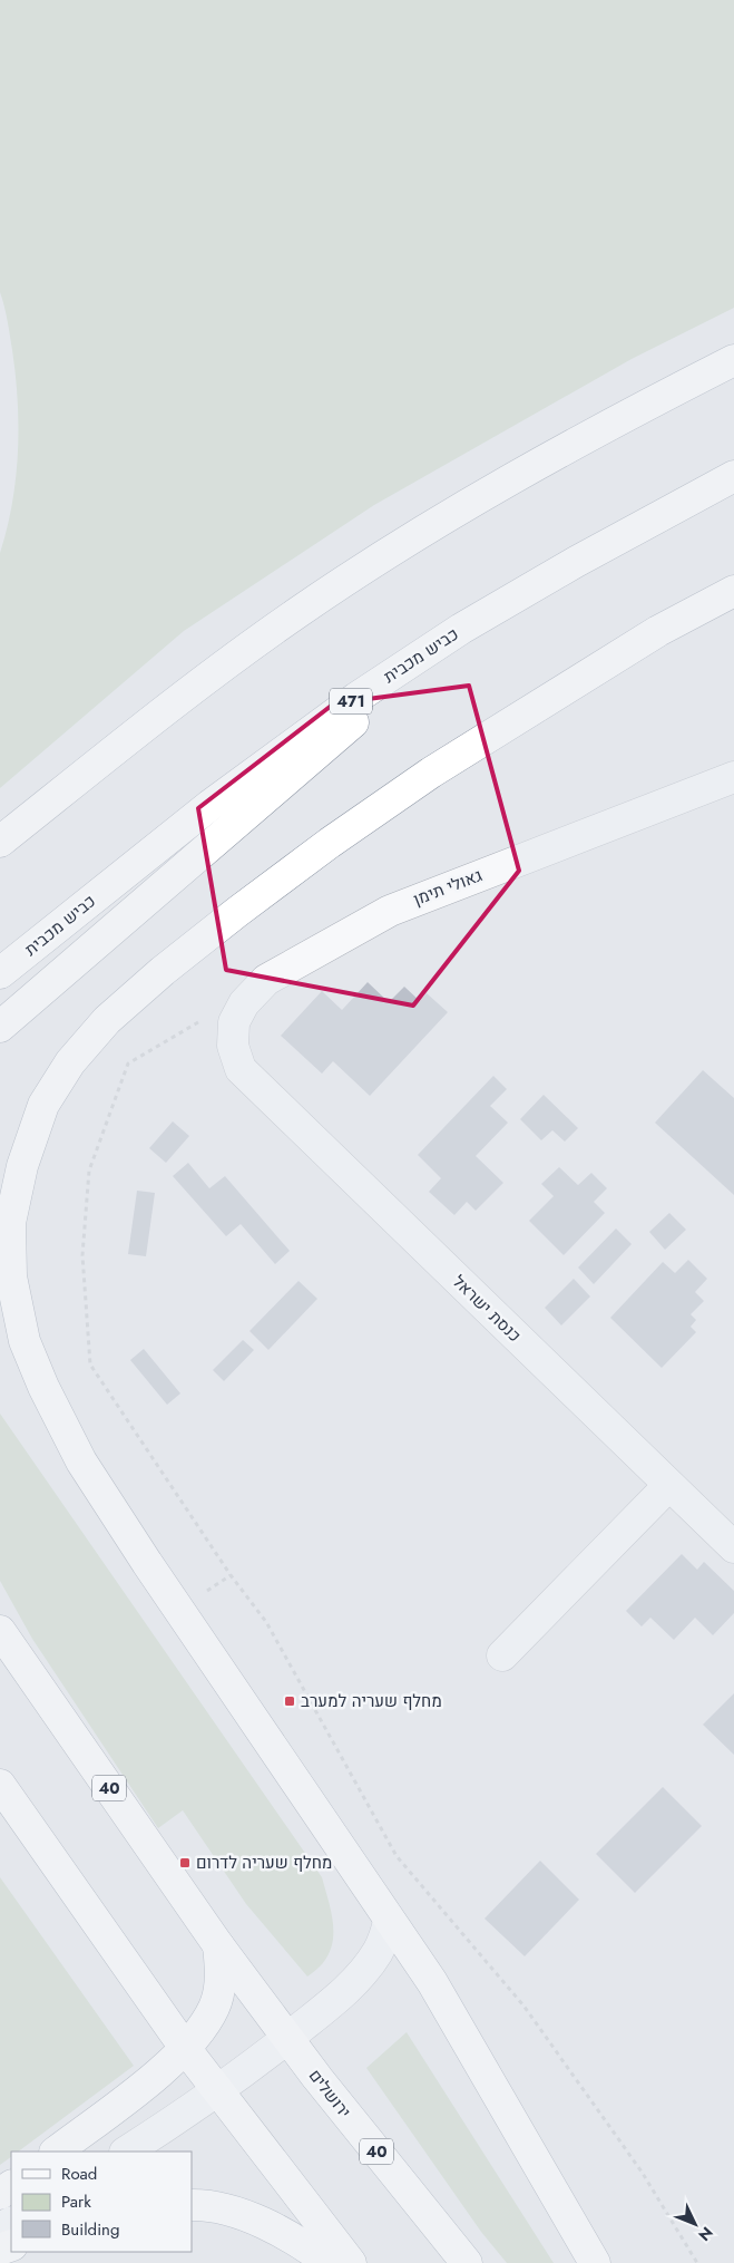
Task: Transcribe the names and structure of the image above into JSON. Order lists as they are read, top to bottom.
{
  "streets": {
    "highway": [
      "כביש מכבית",
      "471",
      "40",
      "ירושלים"
    ],
    "street": ["גאולי תימן", "כנסת ישראל"]
  },
  "crossings": [
    ["גאולי תימן", "כנסת ישראל"],
    ["40", "ירושלים"]
  ],
  "places": {
    "transit": ["מחלף שעריה למערב", "מחלף שעריה לדרום"]
  },
  "legend": ["Road", "Park", "Building"],
  "north": "bottom right"
}
